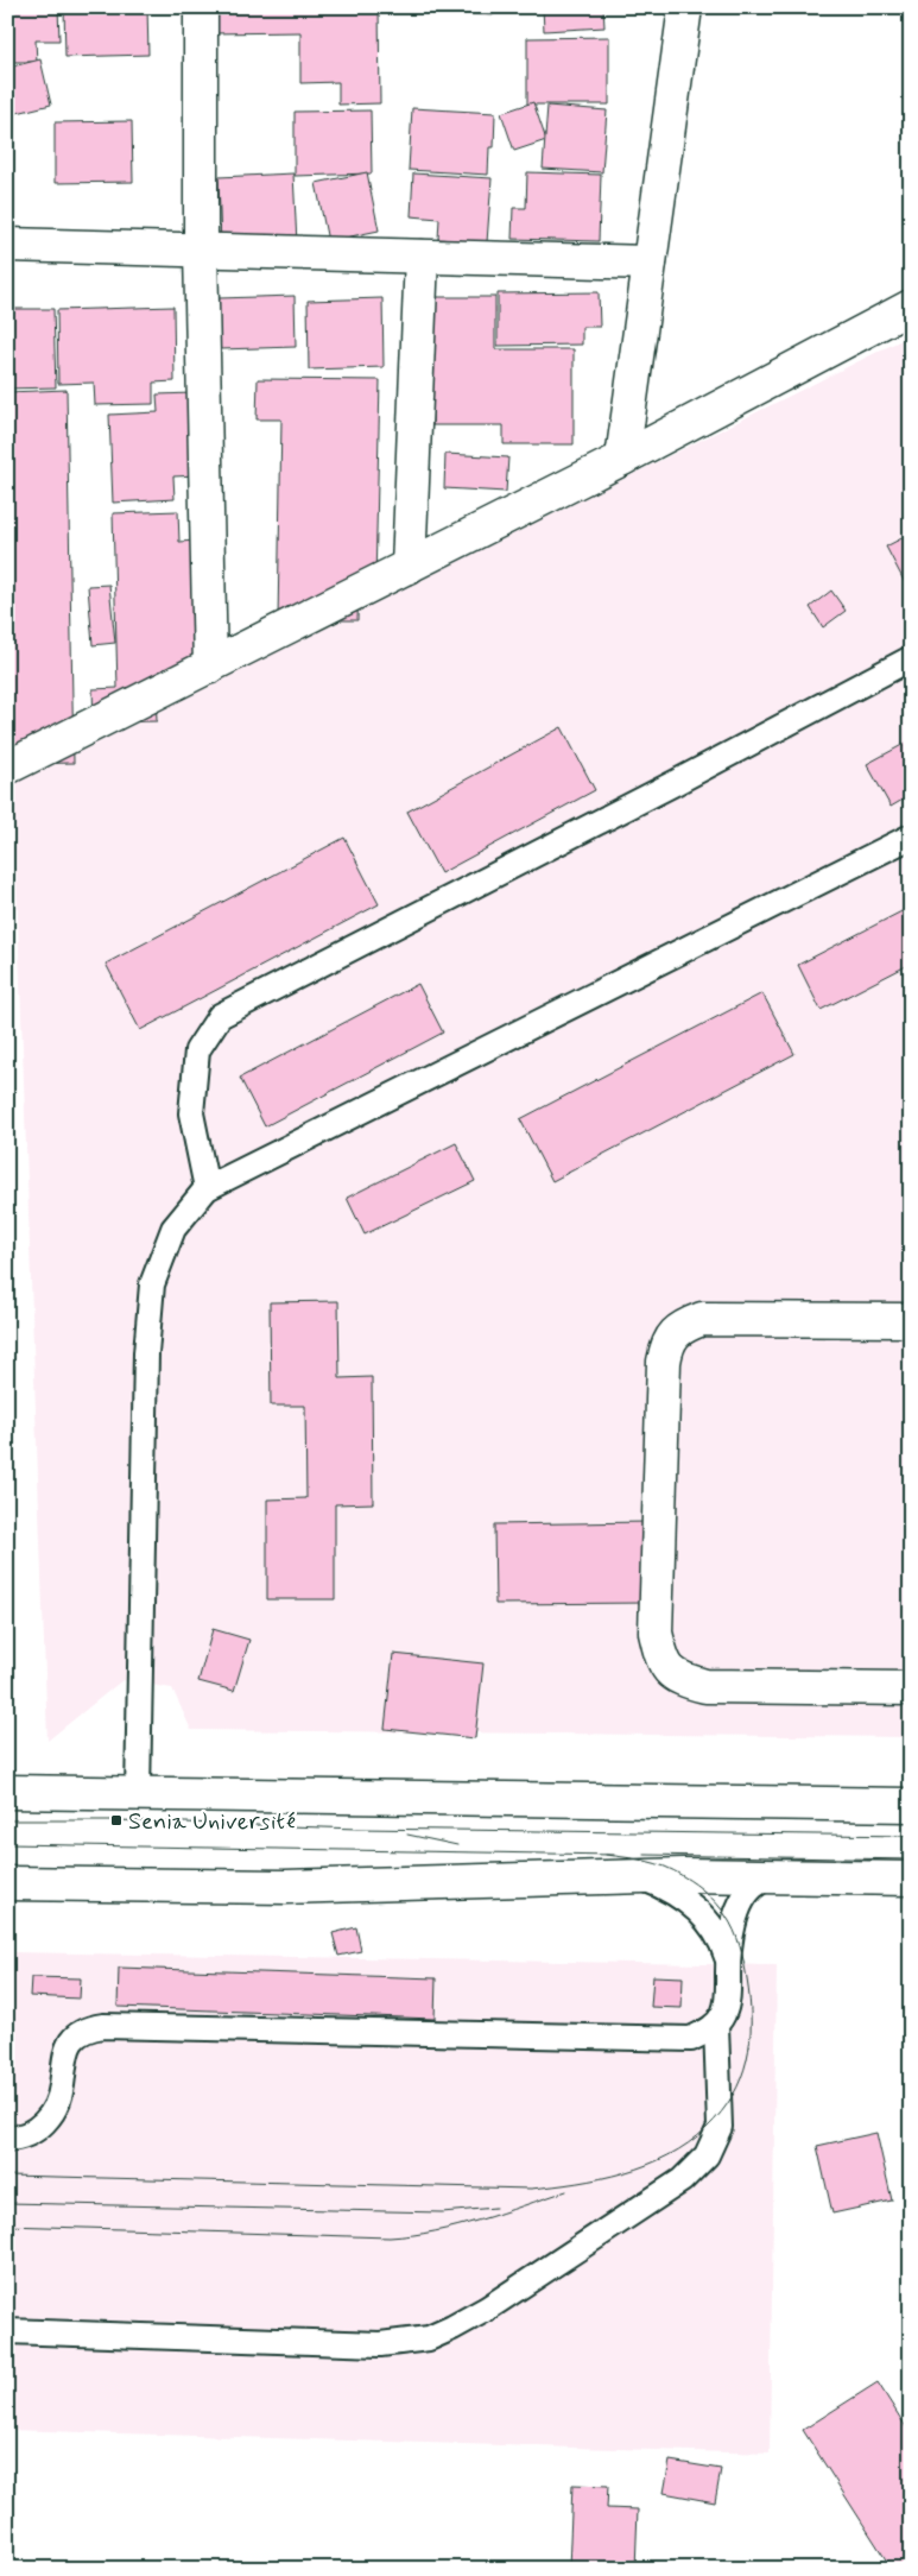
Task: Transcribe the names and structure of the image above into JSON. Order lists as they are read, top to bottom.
{
  "places": {
    "transit": ["Senia Université"]
  }
}
